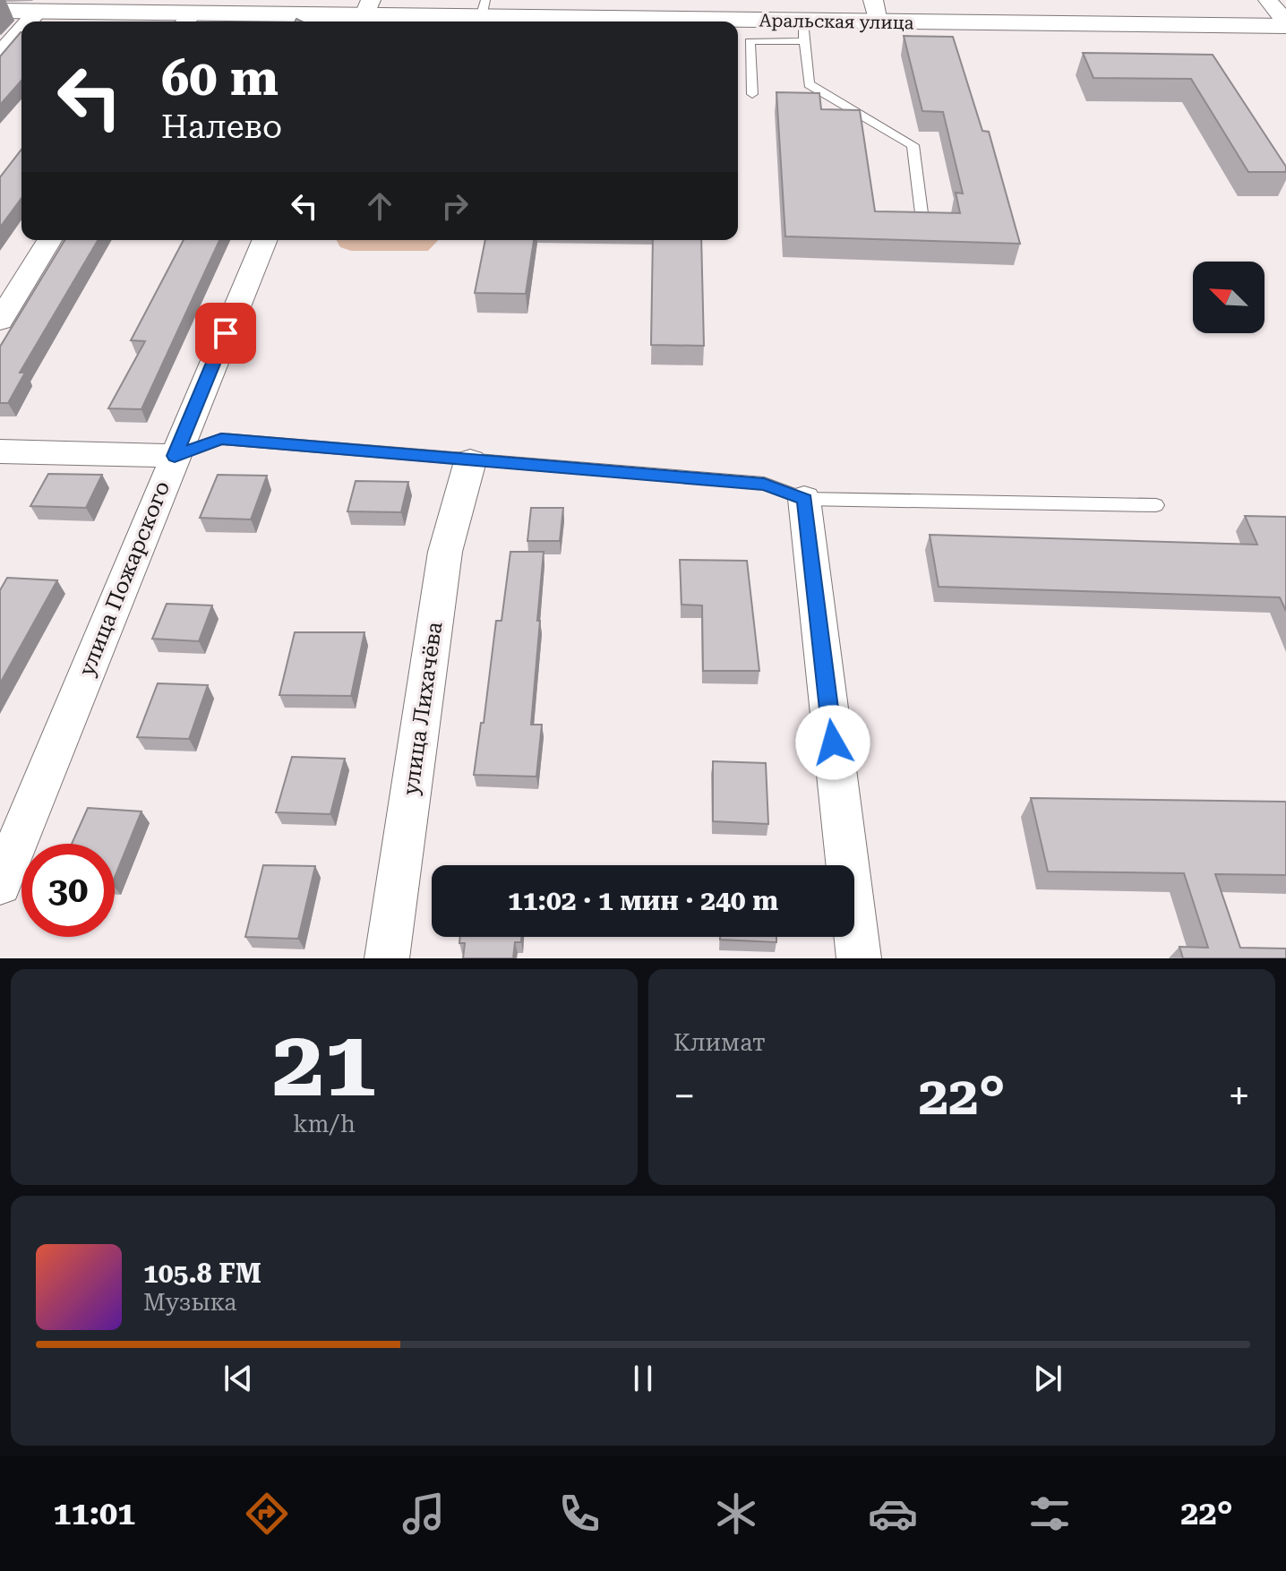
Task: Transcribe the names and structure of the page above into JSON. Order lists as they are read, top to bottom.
{
  "streets": {
    "street": ["Аральская улица", "улица Пожарского", "улица Лихачёва"]
  },
  "north": "top left",
  "page": {
    "turn": ["60 m", "Налево"],
    "limit": "30",
    "trip": "11:02 · 1 мин · 240 m",
    "tile": [
      ["21", "km/h"],
      "Климат"
    ],
    "heat": ["−", "22°", "+"],
    "song": ["105.8 FM", "Музыка"],
    "tabs": ["11:01", "22°"]
  }
}
